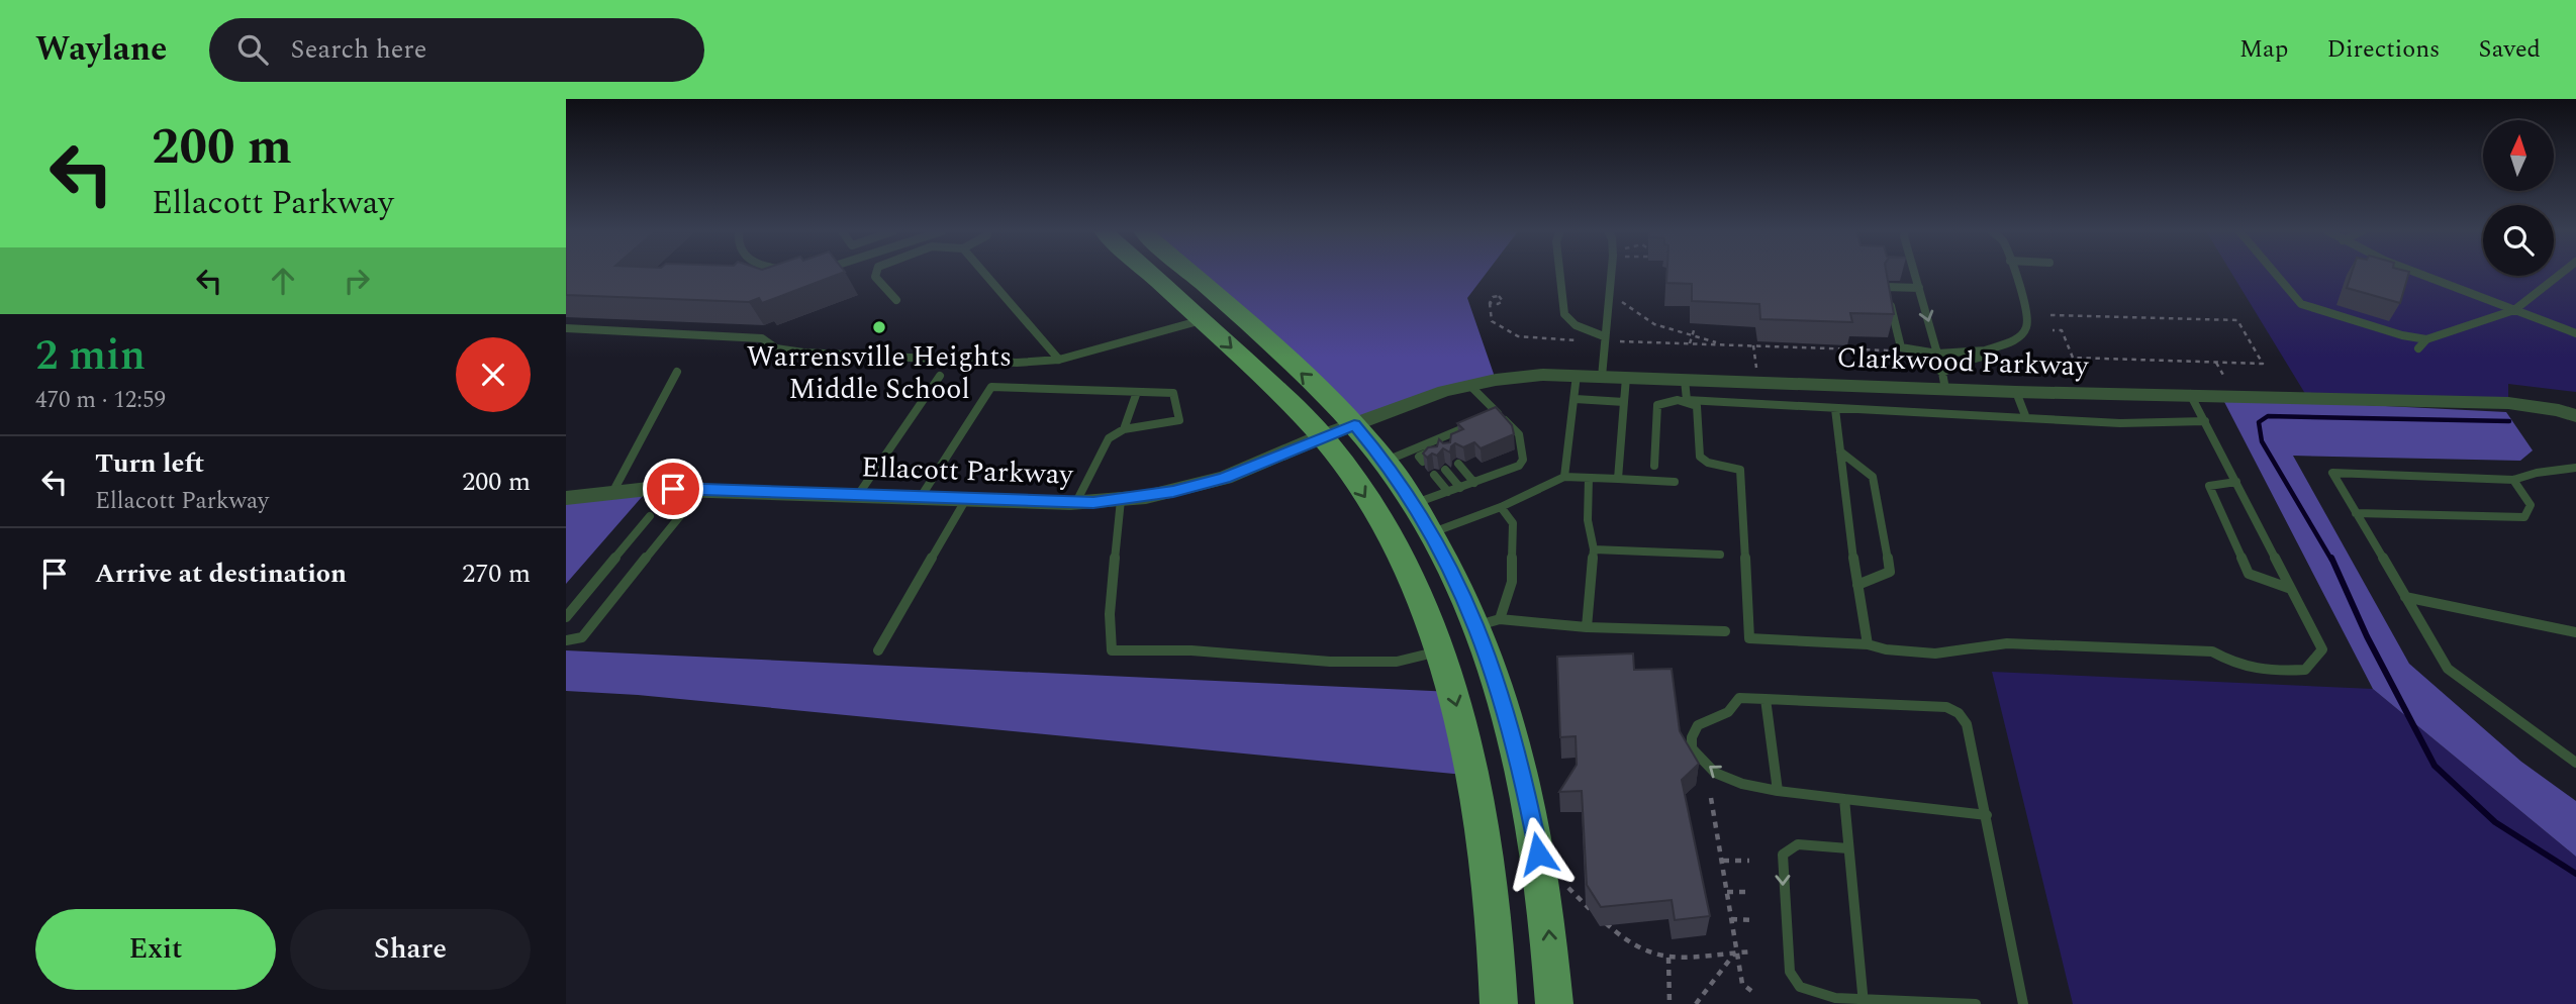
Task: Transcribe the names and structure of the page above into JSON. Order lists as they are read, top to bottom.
{
  "streets": {
    "street": ["Clarkwood Parkway", "Ellacott Parkway"]
  },
  "crossings": [
    ["Clarkwood Parkway", "Ellacott Parkway"]
  ],
  "places": ["Warrensville Heights Middle School"],
  "north": "top",
  "page": {
    "header": "Waylane",
    "search": "Search here",
    "nav": ["Map", "Directions", "Saved"],
    "turn": ["200 m", "Ellacott Parkway"],
    "heading": ["2 min", "470 m · 12:59"],
    "list": [
      {
        "name": "Turn left",
        "note": "Ellacott Parkway",
        "value": "200 m"
      },
      {
        "name": "Arrive at destination",
        "value": "270 m"
      }
    ],
    "buttons": ["Exit", "Share"]
  }
}
